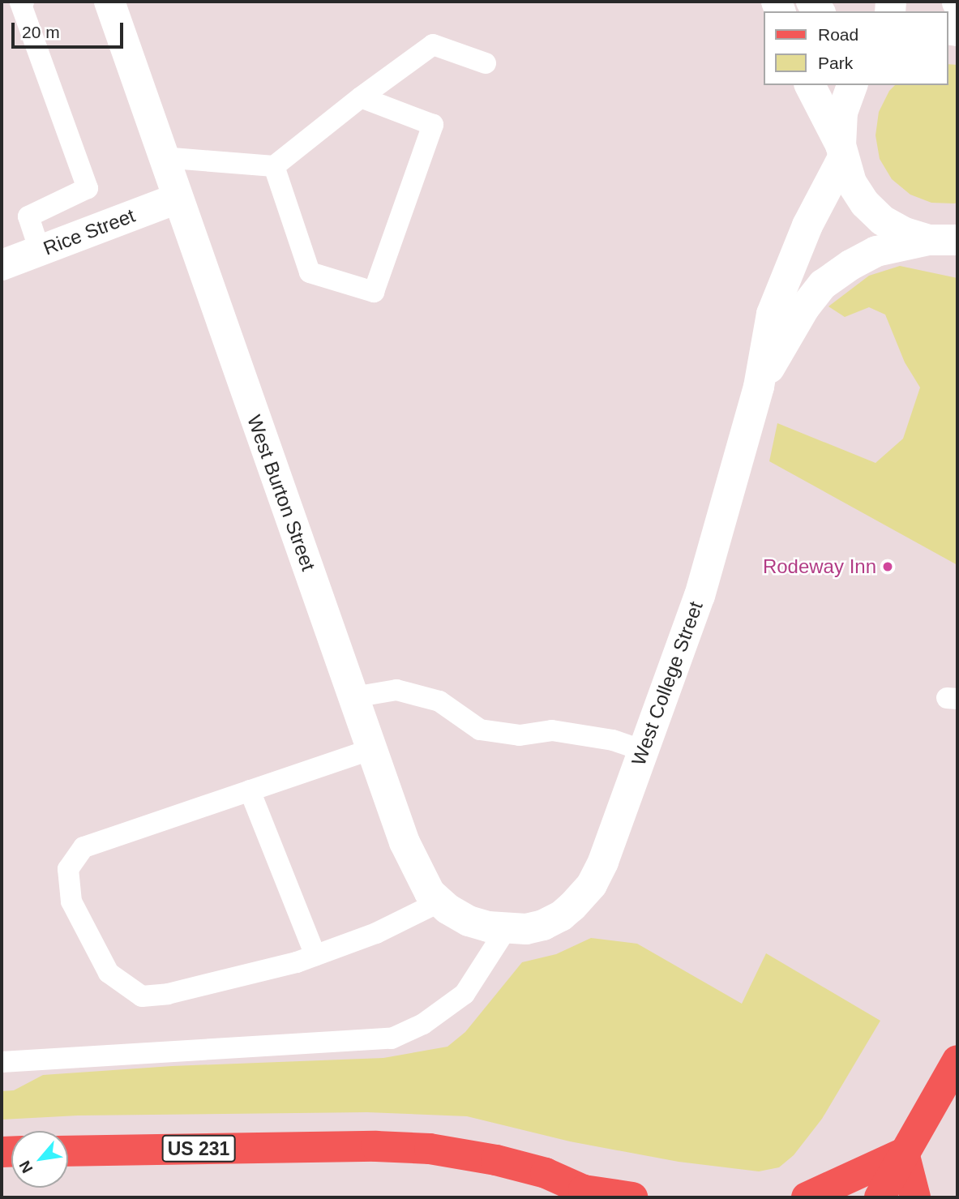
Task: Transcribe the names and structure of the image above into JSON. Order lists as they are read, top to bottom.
{
  "streets": {
    "main road": ["US 231"],
    "street": ["Rice Street", "West Burton Street", "West College Street"]
  },
  "crossings": [
    ["Rice Street", "West Burton Street"],
    ["West Burton Street", "West College Street"]
  ],
  "places": ["Rodeway Inn"],
  "legend": ["Road", "Park"],
  "scale_bar": "20 m",
  "north": "bottom left"
}
